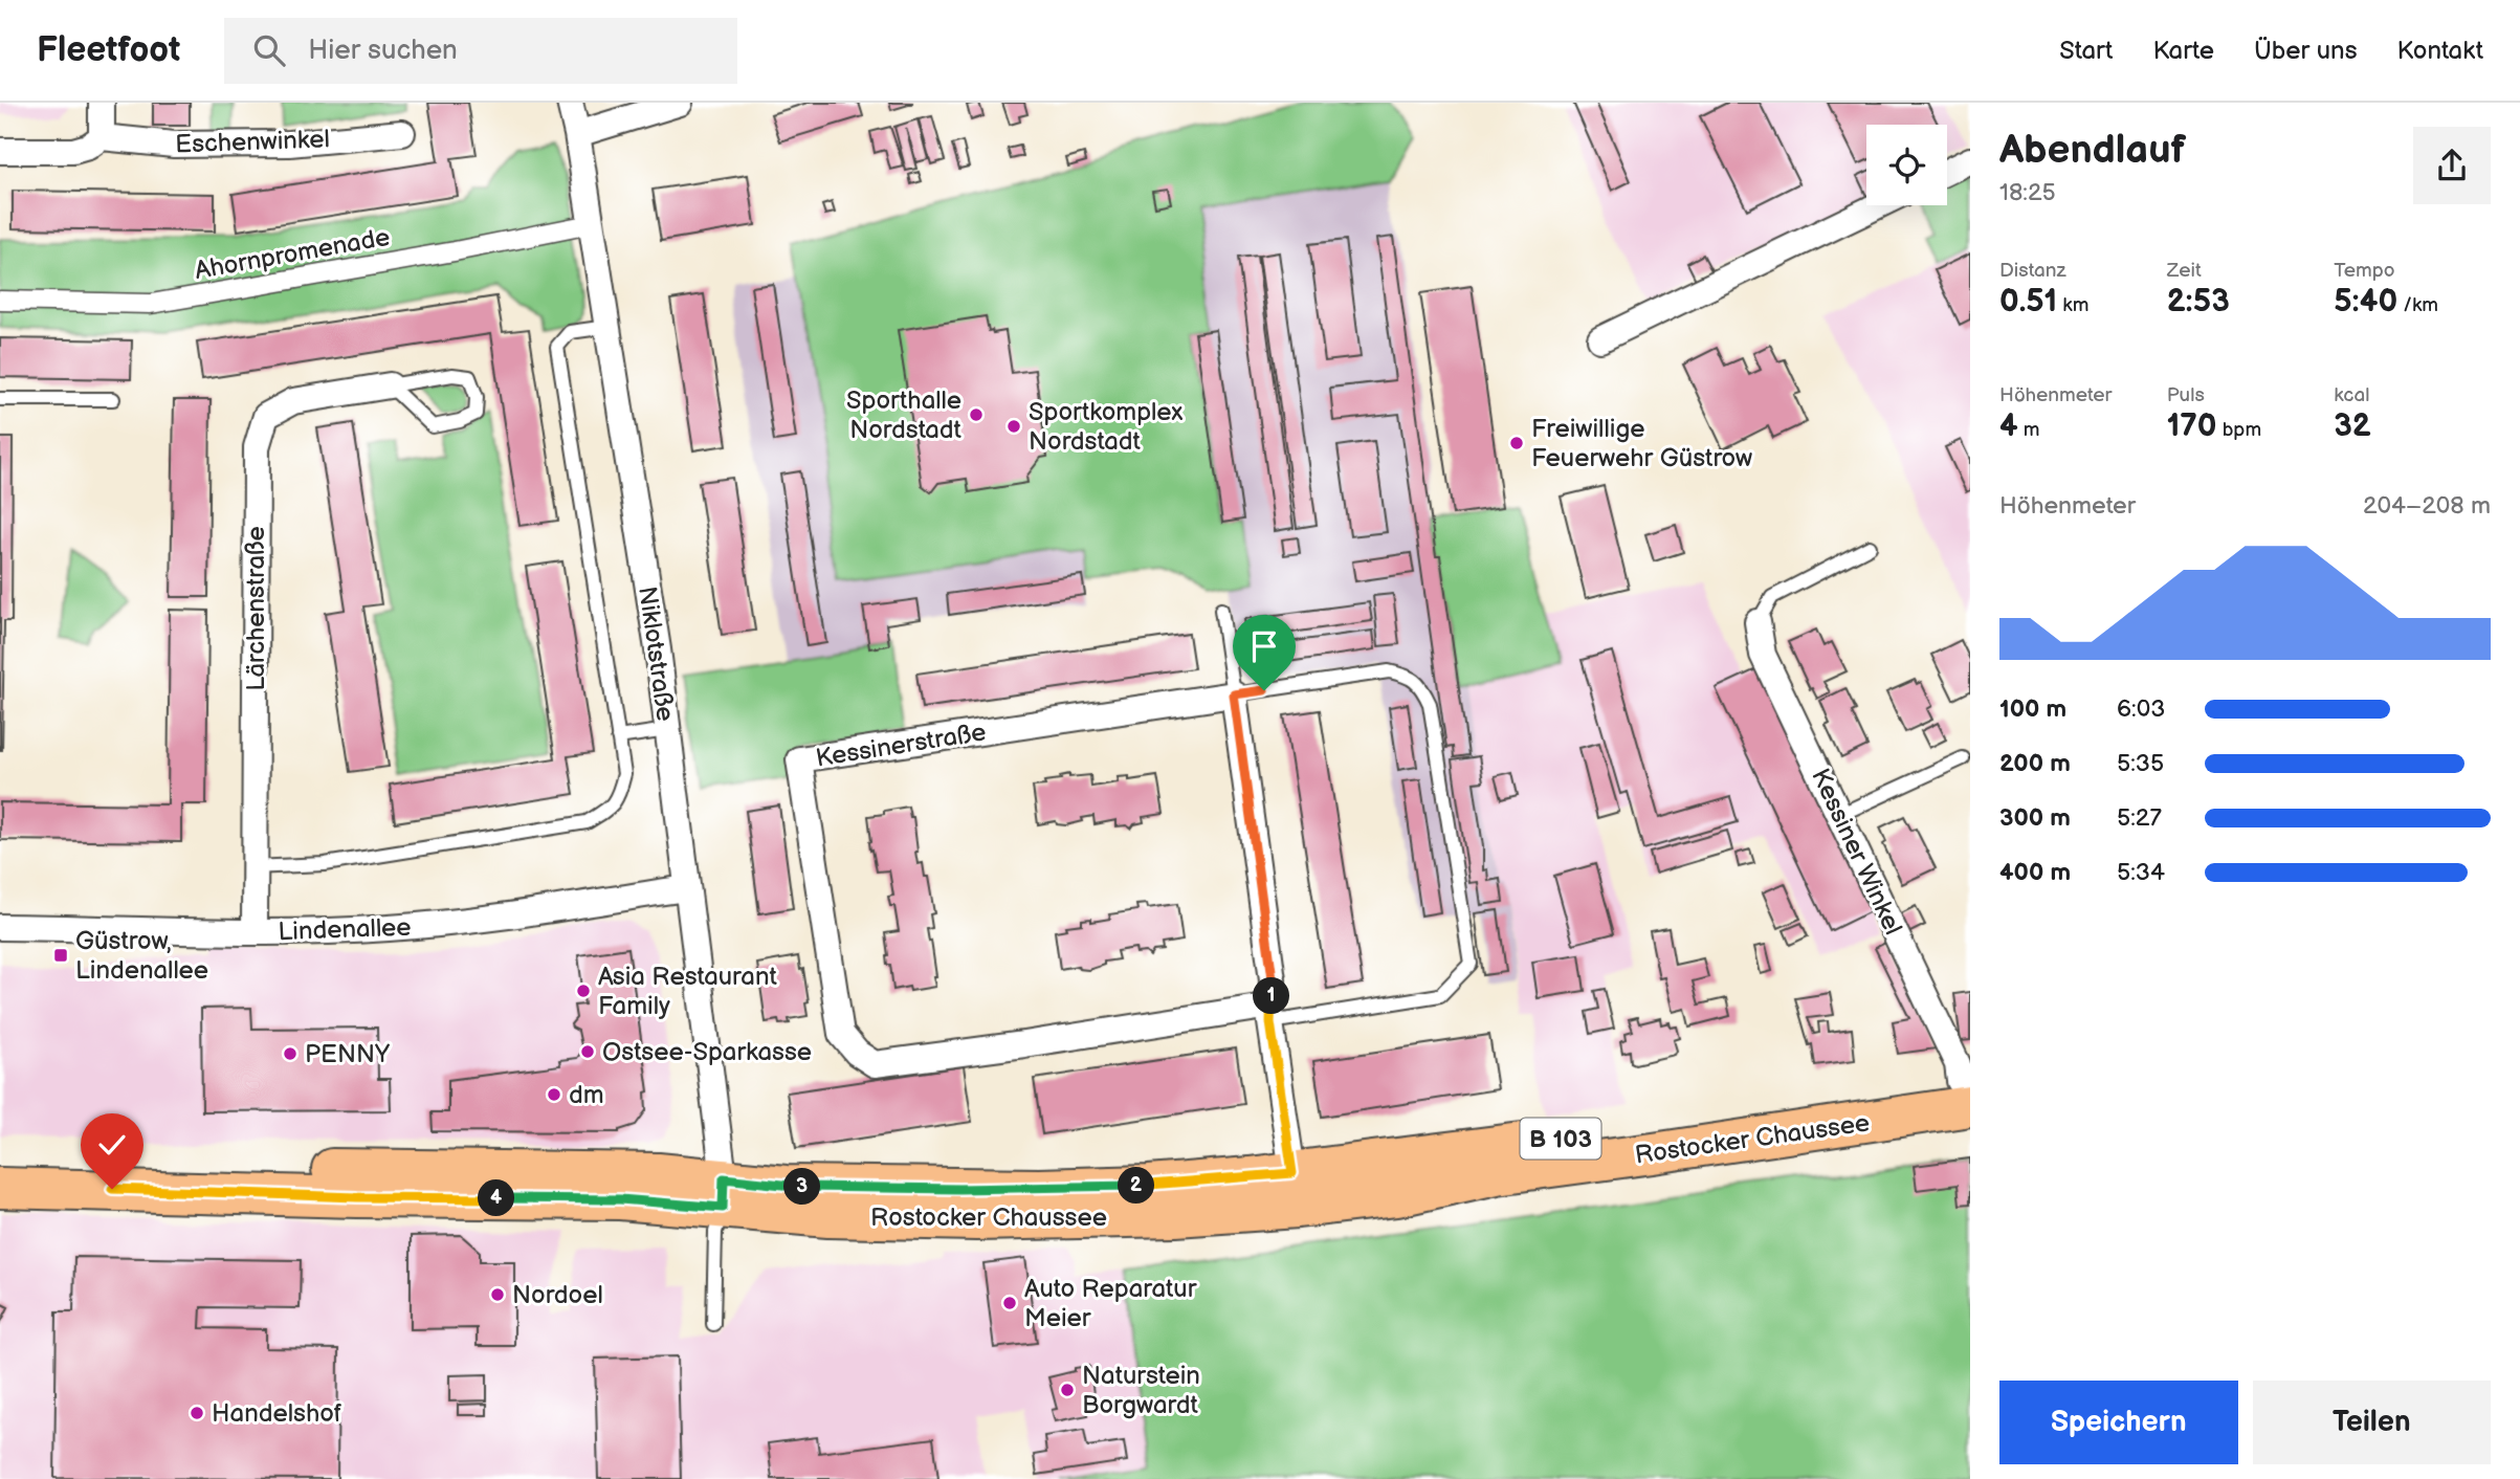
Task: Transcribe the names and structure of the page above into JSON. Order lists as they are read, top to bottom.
{
  "streets": {
    "main road": ["B 103", "Rostocker Chaussee"],
    "street": [
      "Eschenwinkel",
      "Ahornpromenade",
      "Lärchenstraße",
      "Niklotstraße",
      "Kessinerstraße",
      "Kessiner Winkel",
      "Lindenallee"
    ]
  },
  "crossings": [
    ["Ahornpromenade", "Niklotstraße"],
    ["Lärchenstraße", "Lindenallee"],
    ["Niklotstraße", "Lindenallee"],
    ["Niklotstraße", "Rostocker Chaussee"],
    ["Kessiner Winkel", "Rostocker Chaussee"]
  ],
  "places": {
    "other": [
      "Sporthalle Nordstadt",
      "Sportkomplex Nordstadt",
      "Freiwillige Feuerwehr Güstrow",
      "Asia Restaurant Family",
      "Ostsee-Sparkasse",
      "PENNY",
      "dm",
      "Nordoel",
      "Auto Reparatur Meier",
      "Naturstein Borgwardt",
      "Handelshof"
    ],
    "transit": ["Güstrow, Lindenallee"]
  },
  "page": {
    "header": "Fleetfoot",
    "search": "Hier suchen",
    "nav": [
      "Start",
      "Karte",
      "Über uns",
      "Kontakt"
    ],
    "heading": ["Abendlauf", "18:25"],
    "stats": [
      ["Distanz", "0.51 km"],
      ["Zeit", "2:53"],
      ["Tempo", "5:40 /km"],
      ["Höhenmeter", "4 m"],
      ["Puls", "170 bpm"],
      ["kcal", "32"]
    ],
    "chart": ["Höhenmeter", "204–208 m"],
    "list": [
      {
        "name": "100 m",
        "note": "6:03"
      },
      {
        "name": "200 m",
        "note": "5:35"
      },
      {
        "name": "300 m",
        "note": "5:27"
      },
      {
        "name": "400 m",
        "note": "5:34"
      }
    ],
    "pins": [
      "1",
      "2",
      "3",
      "4"
    ],
    "buttons": ["Speichern", "Teilen"]
  }
}
